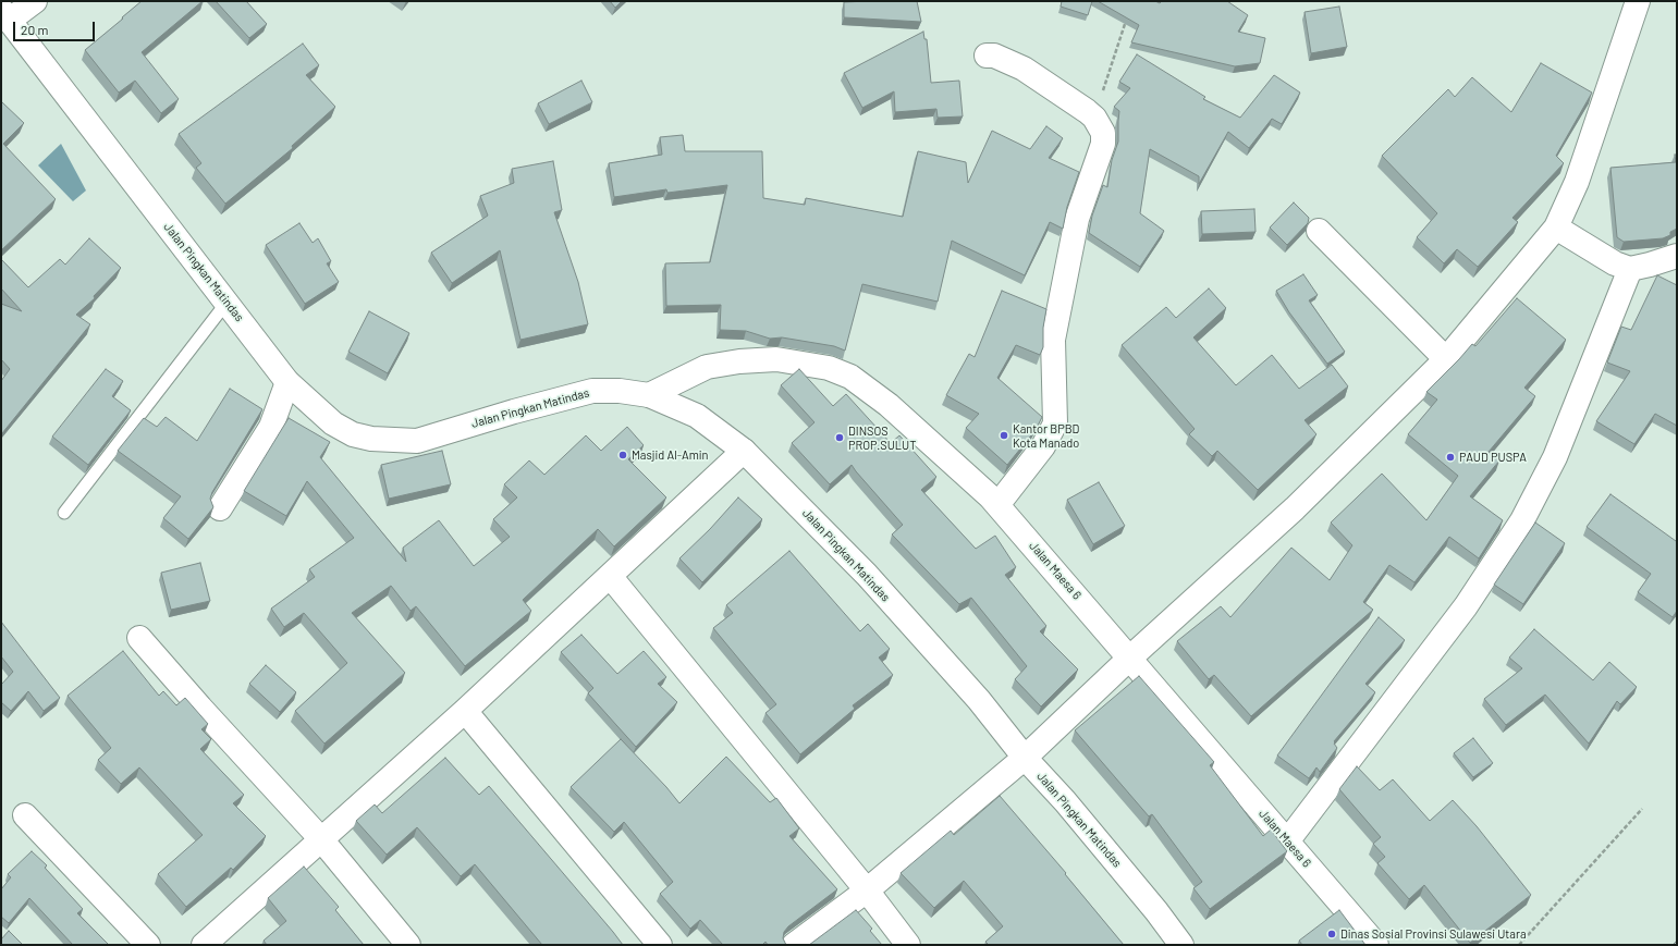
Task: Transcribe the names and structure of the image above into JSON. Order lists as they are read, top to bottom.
{
  "streets": {
    "street": ["Jalan Pingkan Matindas", "Jalan Maesa 6"]
  },
  "crossings": [
    ["Jalan Pingkan Matindas", "Jalan Maesa 6"]
  ],
  "places": [
    "Kantor BPBD Kota Manado",
    "DINSOS PROP.SULUT",
    "Masjid Al-Amin",
    "PAUD PUSPA",
    "Dinas Sosial Provinsi Sulawesi Utara"
  ],
  "scale_bar": "20 m"
}
